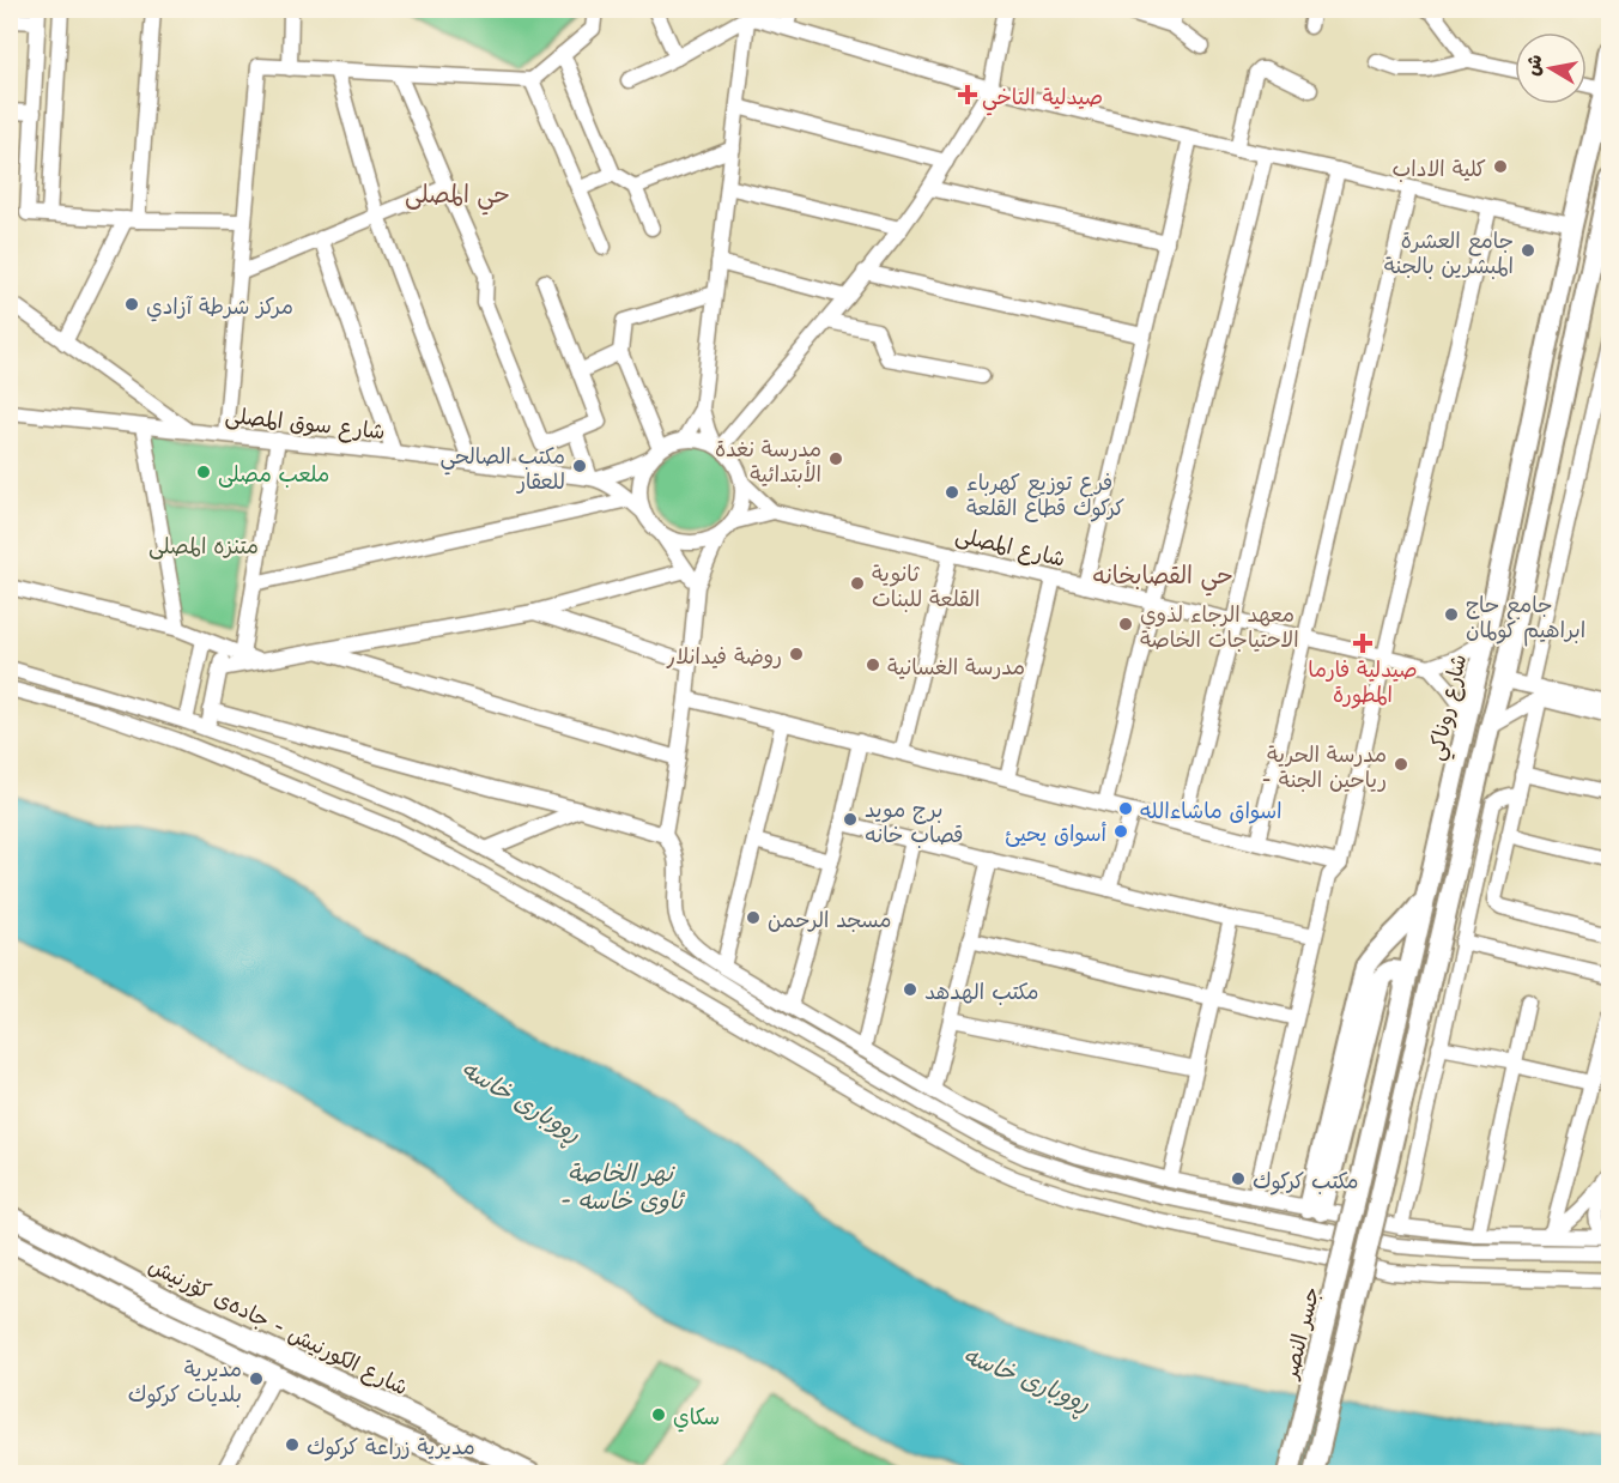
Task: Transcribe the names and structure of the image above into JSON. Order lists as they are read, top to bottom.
{
  "streets": {
    "main road": ["شارع روناكي", "شارع الكورنيش - جادەی کۆرنیش", "جسر النصر"],
    "street": ["شارع سوق المصلى", "شارع المصلى"]
  },
  "crossings": [
    ["شارع سوق المصلى", "شارع المصلى"],
    ["شارع روناكي", "جسر النصر"]
  ],
  "districts": ["حي المصلى", "حي القصابخانه"],
  "water": ["ڕووباری خاسە", "نهر الخاصة - ئاوی خاسە"],
  "parks": ["متنزه المصلى"],
  "places": {
    "health": ["صيدلية التاخي", "صيدلية فارما المطورة"],
    "other": [
      "كلية الاداب",
      "جامع العشرة المبشرين بالجنة",
      "مركز شرطة آزادي",
      "مدرسة نغدة الأبتدائية",
      "مكتب الصالحي للعقار",
      "ملعب مصلى",
      "فرع توزيع كهرباء كركوك قطاع القلعة",
      "ثانوية القلعة للبنات",
      "جامع حاج ابراهيم كولمان",
      "معهد الرجاء لذوي الاحتياجات الخاصة",
      "روضة فيدانلار",
      "مدرسة الغسانية",
      "مدرسة الحرية - رياحين الجنة",
      "اسواق ماشاءالله",
      "برج مويد قصاب خانه",
      "أسواق يحيئ",
      "مسجد الرحمن",
      "مكتب الهدهد",
      "مكتب كركوك",
      "مديرية بلديات كركوك",
      "سكاي",
      "مديرية زراعة كركوك"
    ]
  },
  "north": "left"
}
